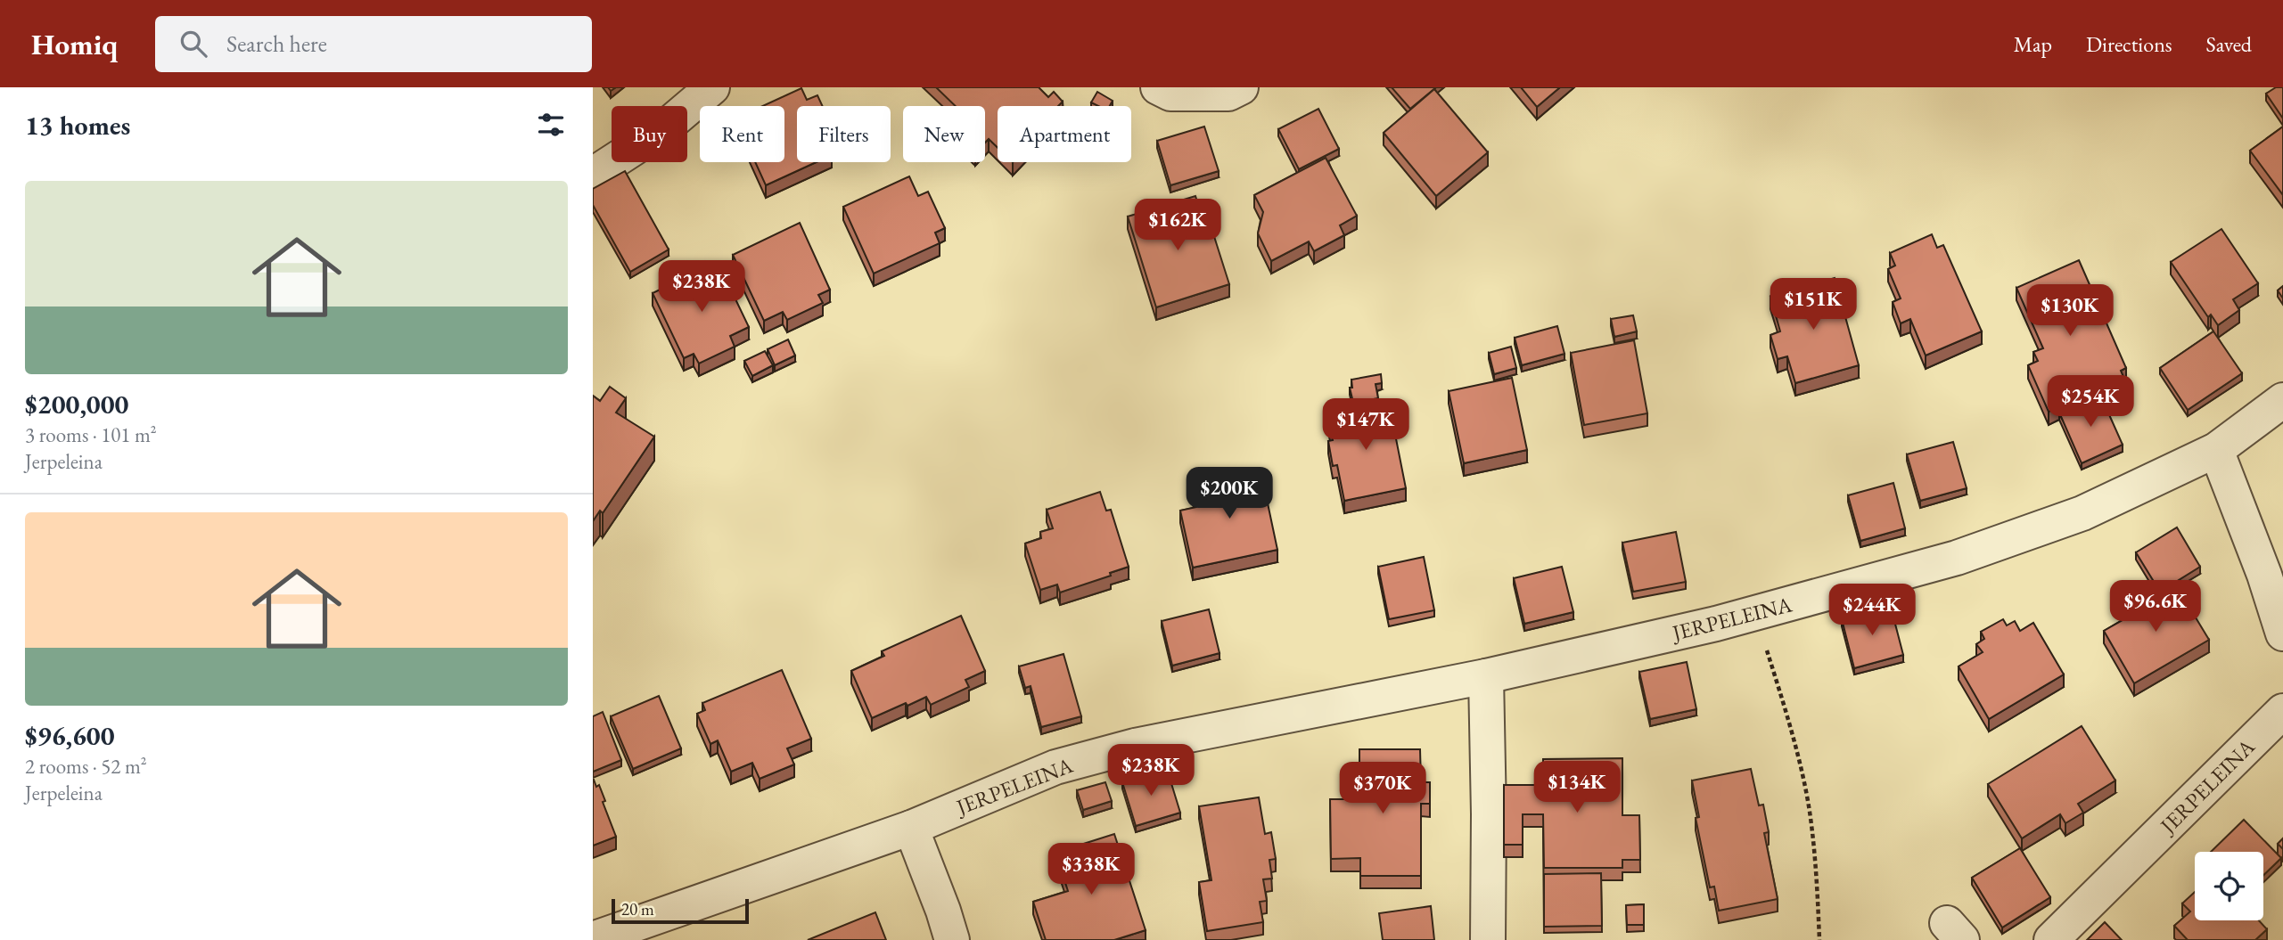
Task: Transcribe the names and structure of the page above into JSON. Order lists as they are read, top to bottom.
{
  "streets": {
    "street": ["JERPELEINA"]
  },
  "scale_bar": "20 m",
  "page": {
    "header": "Homiq",
    "search": "Search here",
    "nav": ["Map", "Directions", "Saved"],
    "heading": "13 homes",
    "chip": [
      "Buy",
      "Rent",
      "Filters",
      "New",
      "Apartment"
    ],
    "list": [
      {
        "name": "$200,000",
        "note": "3 rooms · 101 m² · Jerpeleina"
      },
      {
        "name": "$96,600",
        "note": "2 rooms · 52 m² · Jerpeleina"
      }
    ],
    "price": [
      "$162K",
      "$238K",
      "$151K",
      "$130K",
      "$254K",
      "$147K",
      "$200K",
      "$96.6K",
      "$244K",
      "$238K",
      "$134K",
      "$370K",
      "$338K"
    ],
    "scale": "20 m"
  }
}
